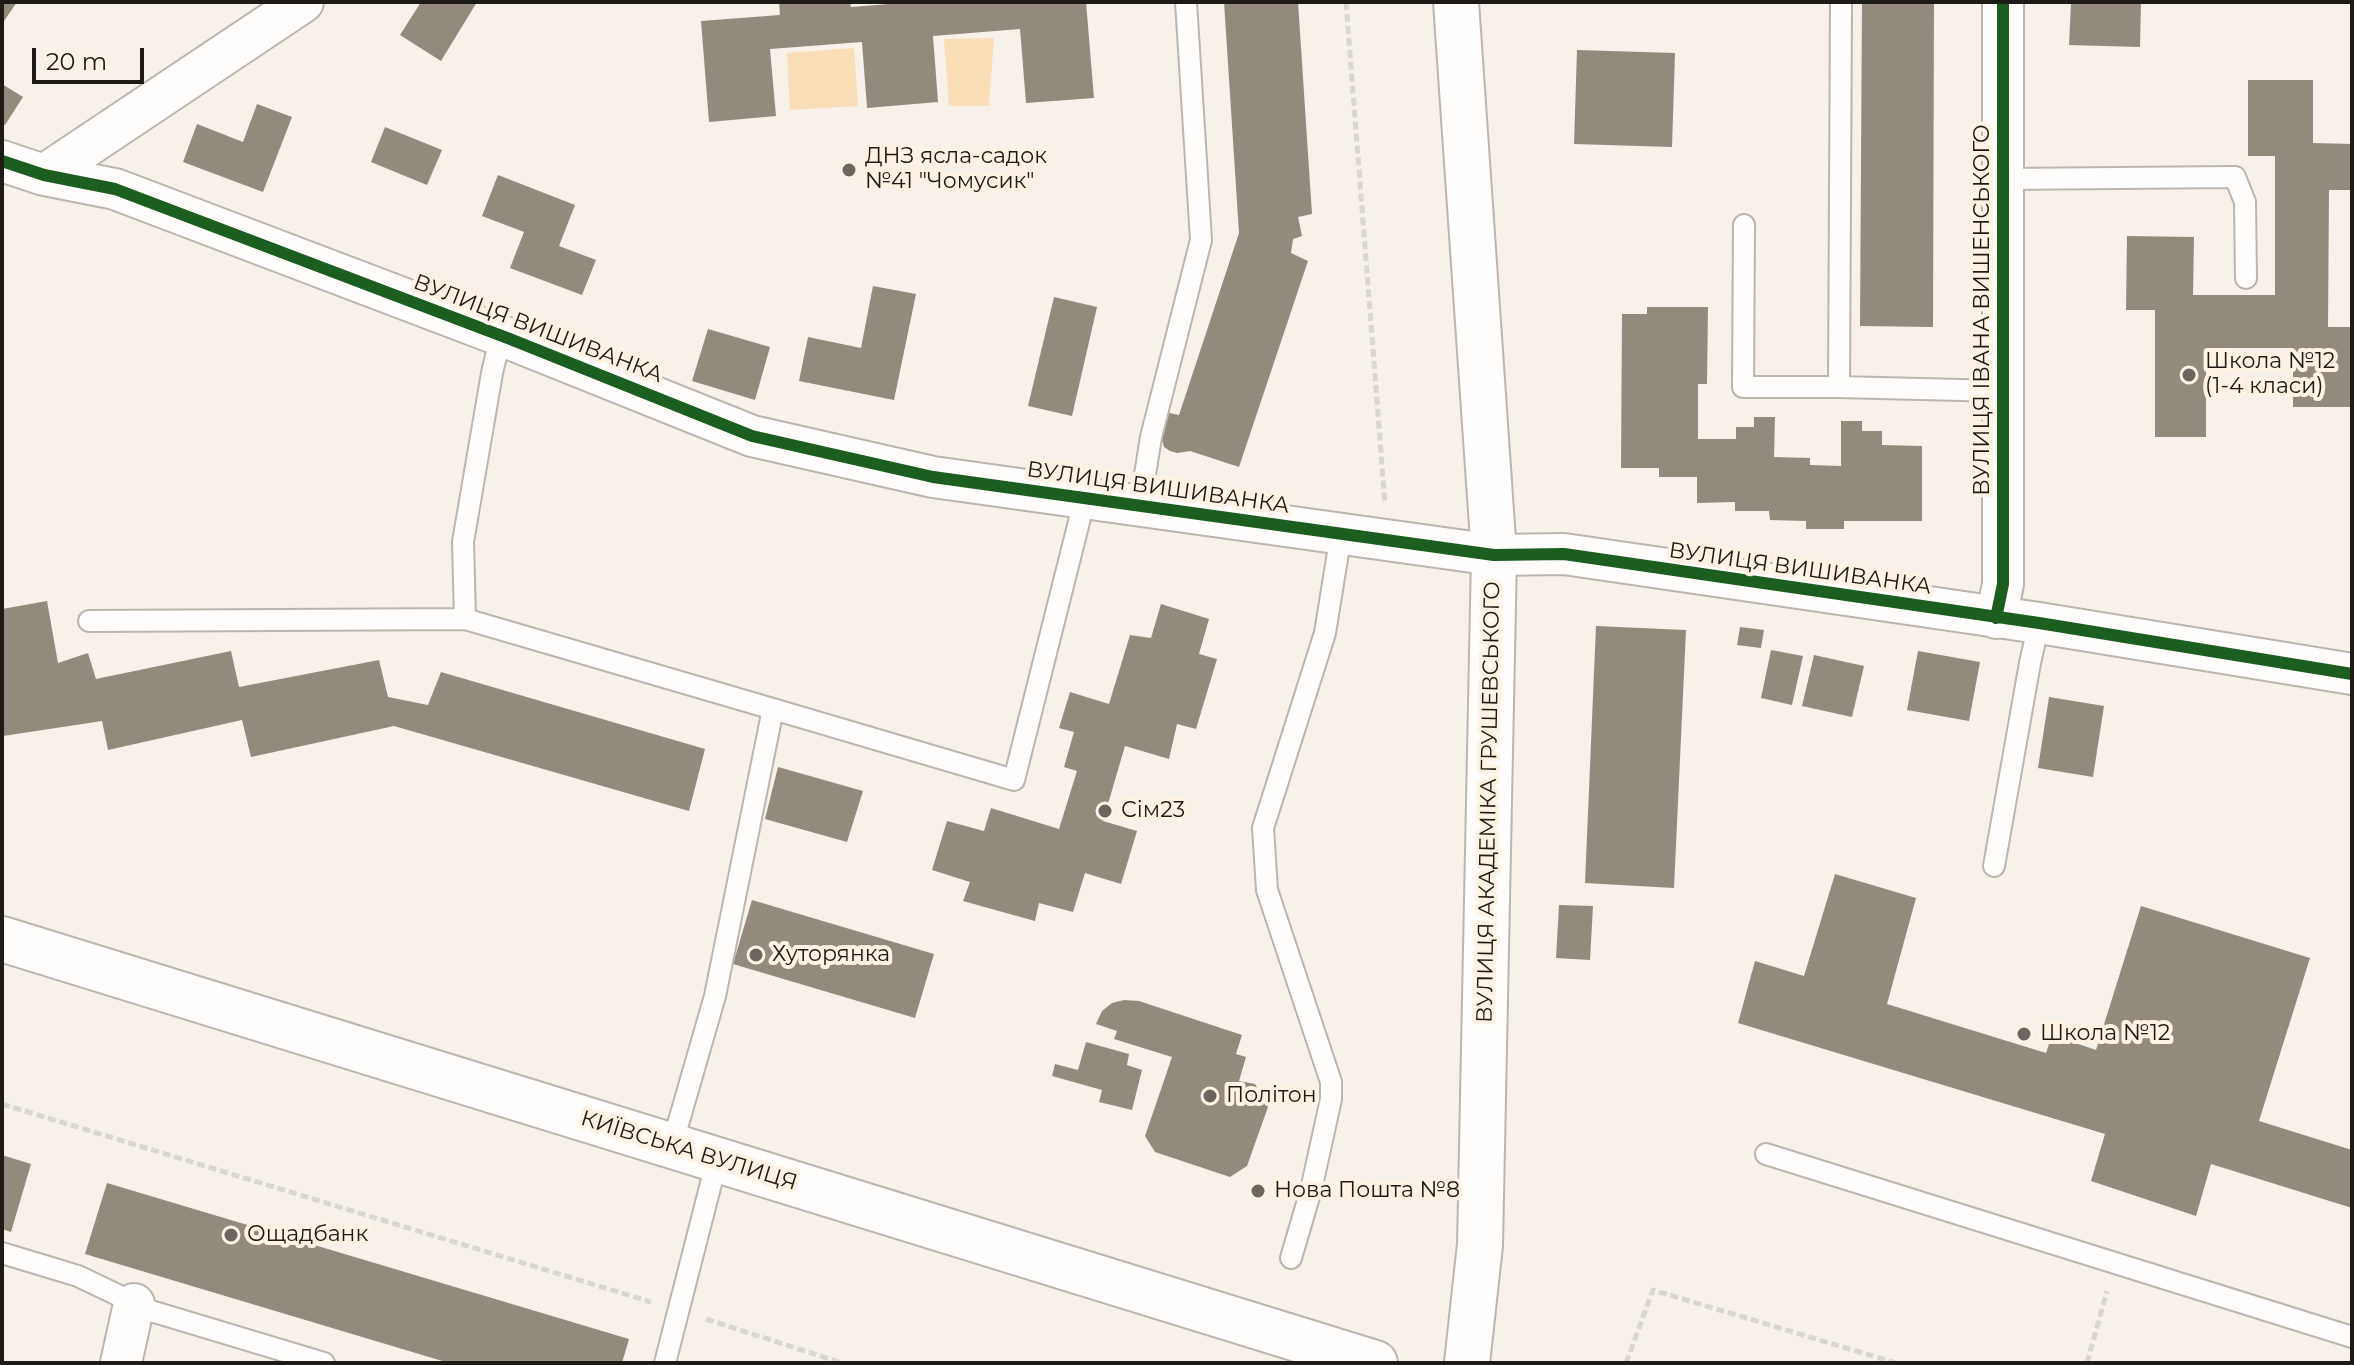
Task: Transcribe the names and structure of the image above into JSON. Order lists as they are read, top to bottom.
{
  "streets": {
    "main road": ["ВУЛИЦЯ АКАДЕМІКА ГРУШЕВСЬКОГО", "КИЇВСЬКА ВУЛИЦЯ"],
    "street": ["ВУЛИЦЯ ІВАНА ВИШЕНСЬКОГО", "ВУЛИЦЯ ВИШИВАНКА"]
  },
  "crossings": [
    ["ВУЛИЦЯ ІВАНА ВИШЕНСЬКОГО", "ВУЛИЦЯ ВИШИВАНКА"],
    ["ВУЛИЦЯ ВИШИВАНКА", "ВУЛИЦЯ АКАДЕМІКА ГРУШЕВСЬКОГО"]
  ],
  "places": [
    "ДНЗ ясла-садок №41 \"Чомусик\"",
    "Школа №12 (1-4 класи)",
    "Сім23",
    "Хуторянка",
    "Школа №12",
    "Політон",
    "Нова Пошта №8",
    "Ощадбанк"
  ],
  "scale_bar": "20 m"
}
